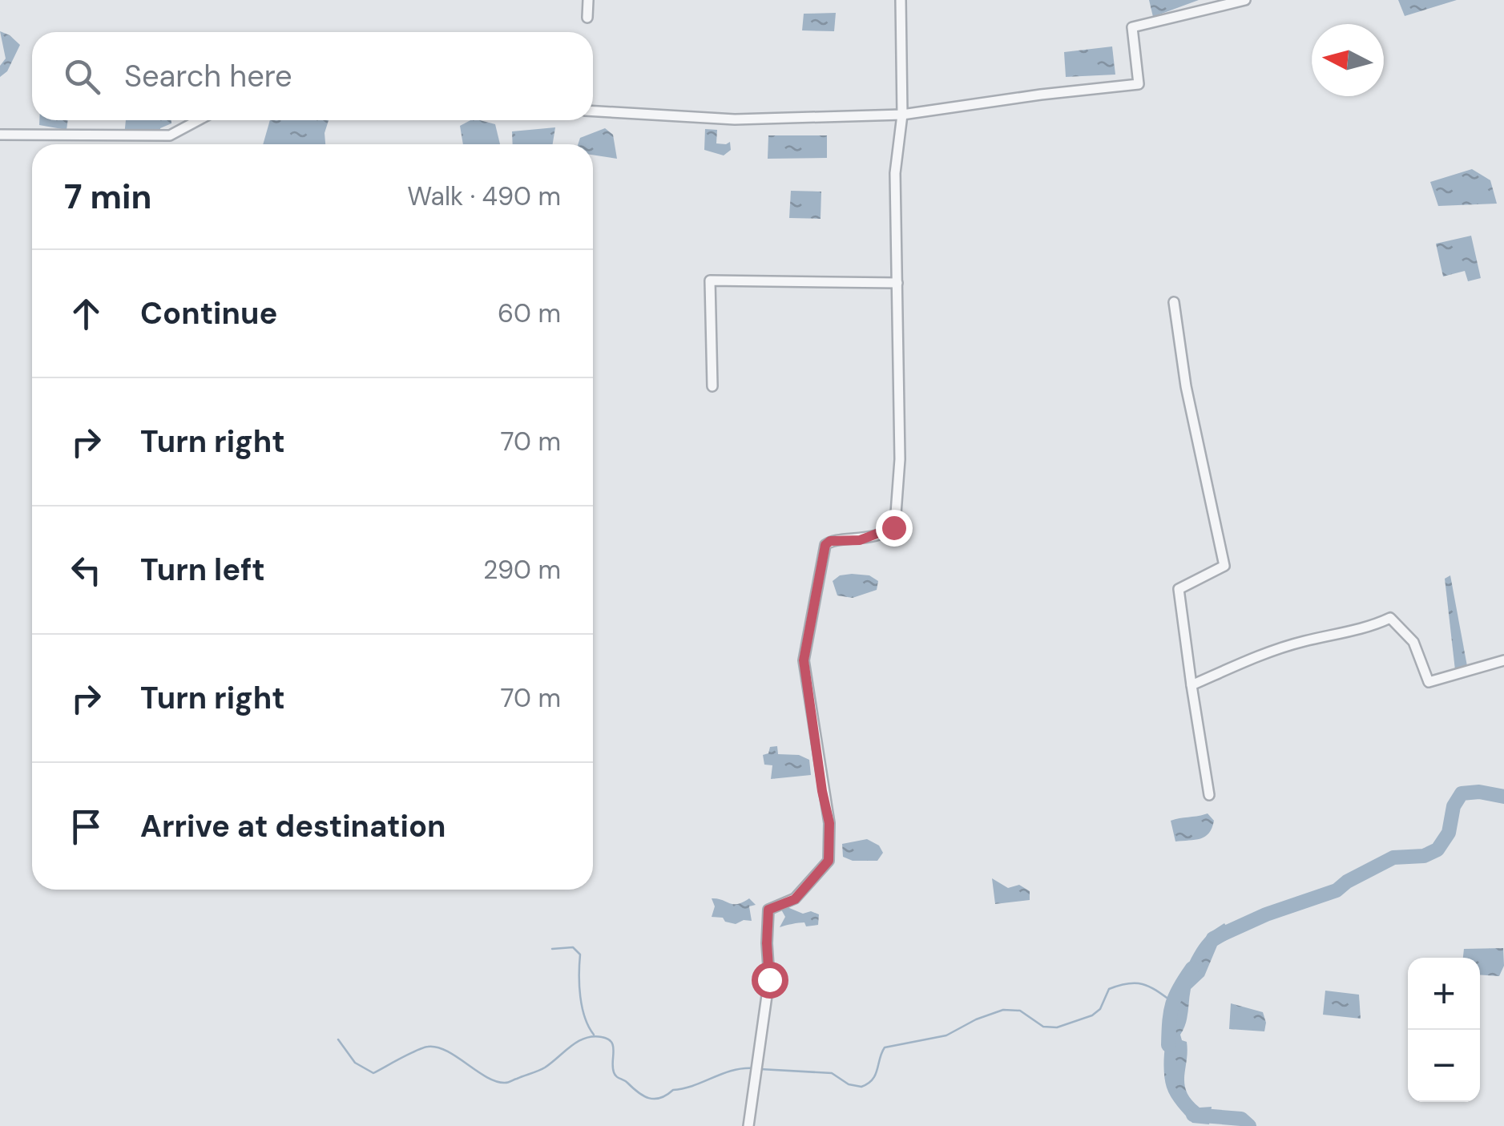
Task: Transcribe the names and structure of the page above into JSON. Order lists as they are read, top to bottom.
{
  "north": "left",
  "page": {
    "search": "Search here",
    "heading": ["7 min", "Walk · 490 m"],
    "list": [
      ["Continue", "60 m"],
      ["Turn right", "70 m"],
      ["Turn left", "290 m"],
      ["Turn right", "70 m"],
      "Arrive at destination"
    ],
    "map_buttons": ["+", "−"]
  }
}
